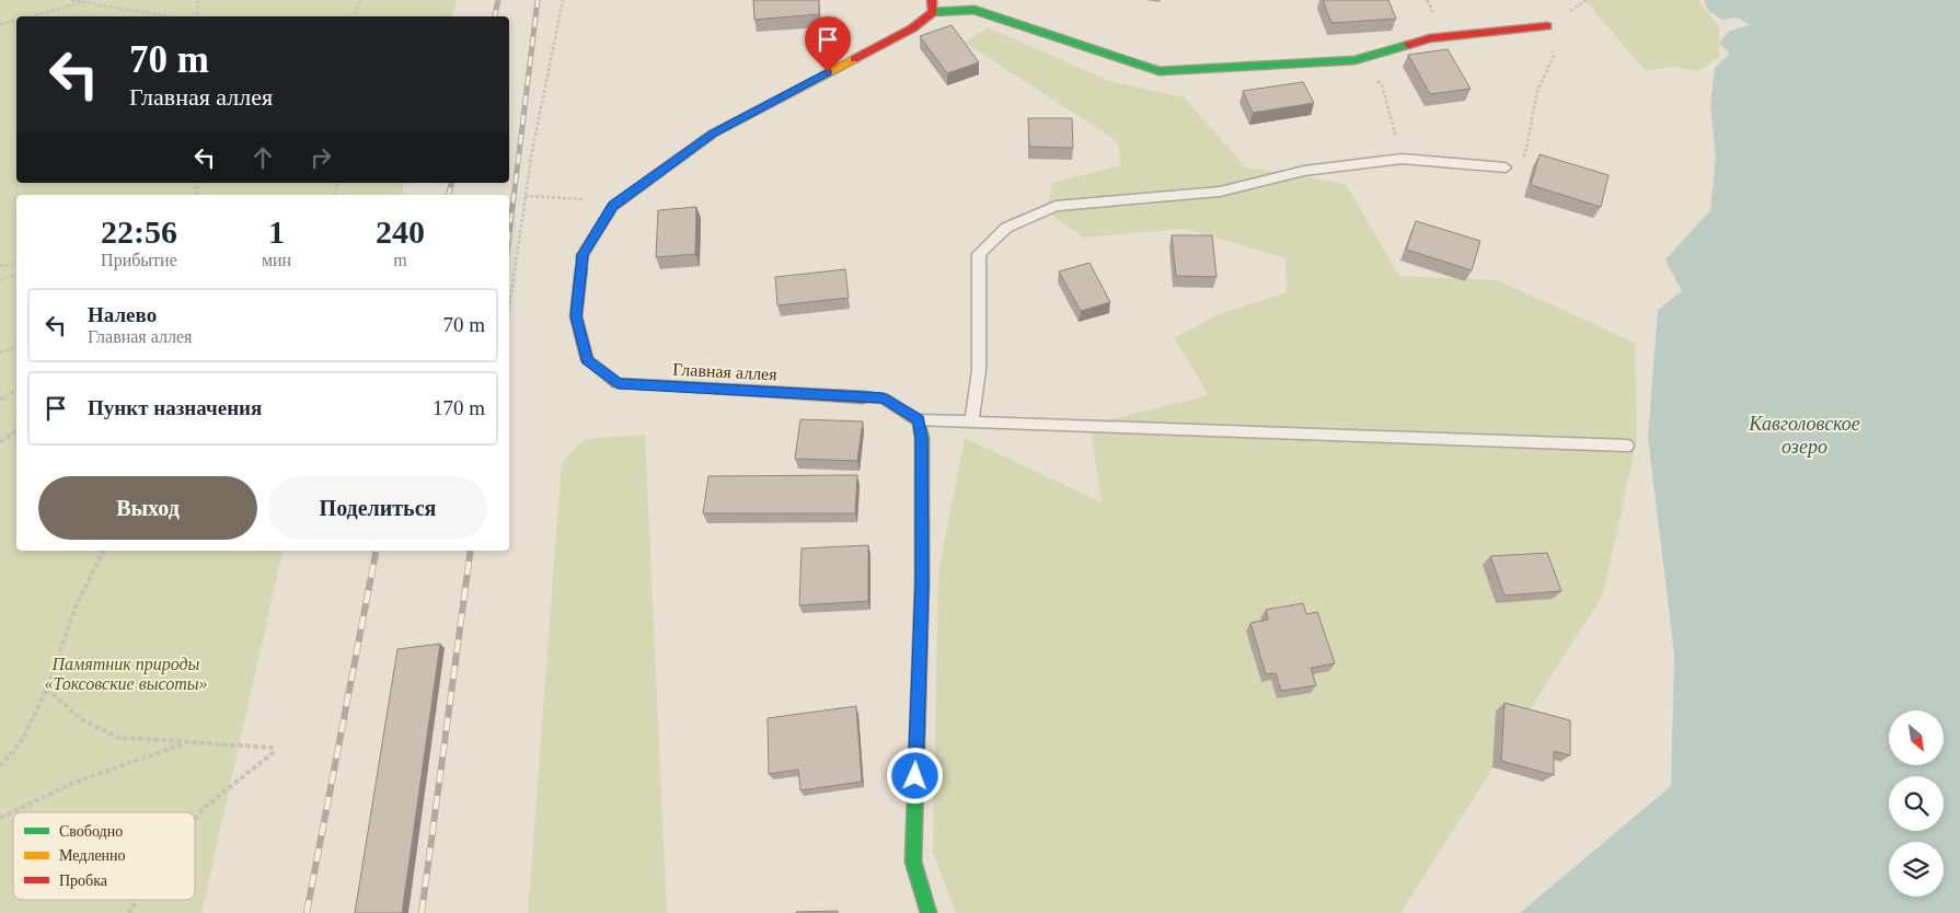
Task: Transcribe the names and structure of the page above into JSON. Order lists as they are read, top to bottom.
{
  "streets": {
    "street": ["Главная аллея"]
  },
  "water": ["Кавголовское озеро"],
  "parks": ["Памятник природы «Токсовские высоты»"],
  "legend": ["Свободно", "Медленно", "Пробка"],
  "north": "bottom right",
  "page": {
    "turn": ["70 m", "Главная аллея"],
    "eta": [
      "22:56",
      "Прибытие",
      "1",
      "мин",
      "240",
      "m"
    ],
    "list": [
      {
        "name": "Налево",
        "note": "Главная аллея",
        "value": "70 m"
      },
      {
        "name": "Пункт назначения",
        "value": "170 m"
      }
    ],
    "buttons": ["Выход", "Поделиться"]
  }
}
